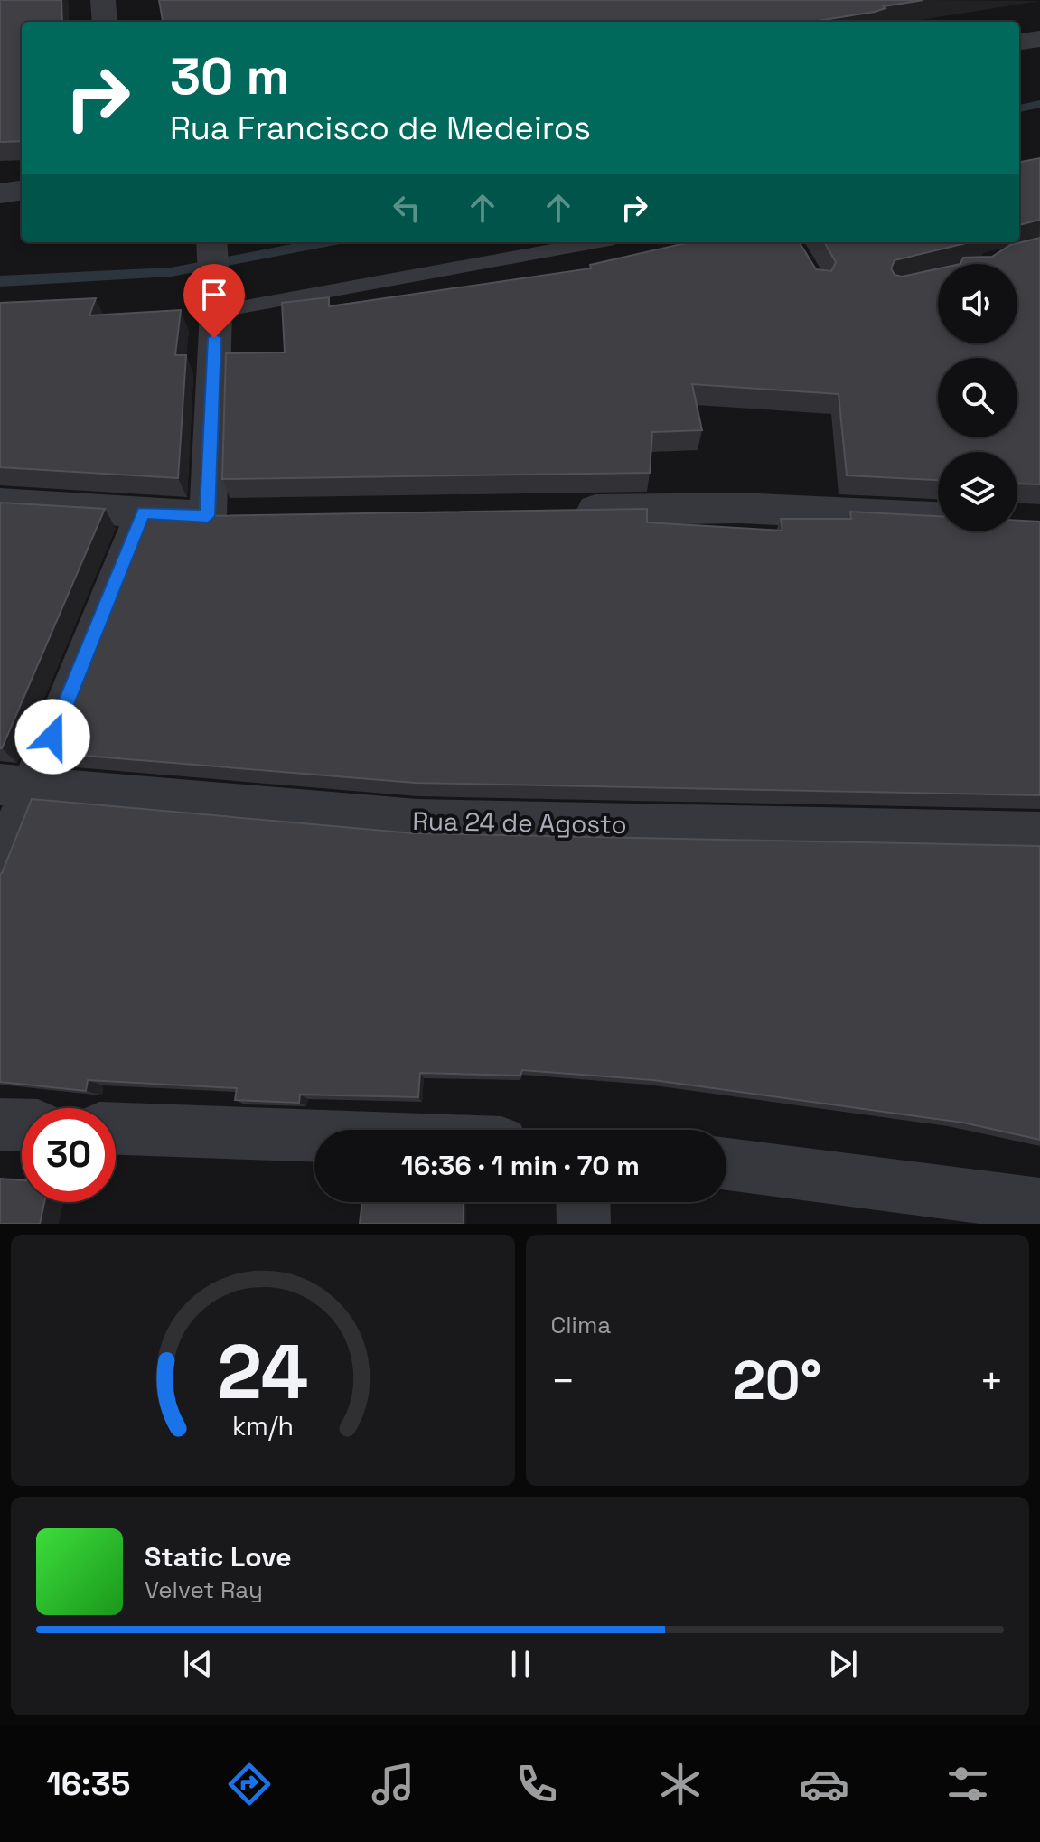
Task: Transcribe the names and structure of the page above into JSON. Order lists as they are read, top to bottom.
{
  "streets": {
    "street": ["Rua 24 de Agosto"]
  },
  "page": {
    "turn": ["30 m", "Rua Francisco de Medeiros"],
    "limit": "30",
    "trip": "16:36 · 1 min · 70 m",
    "tile": "Clima",
    "heat": ["−", "20°", "+"],
    "song": ["Static Love", "Velvet Ray"],
    "tabs": "16:35",
    "gauge": ["24", "km/h"]
  }
}
